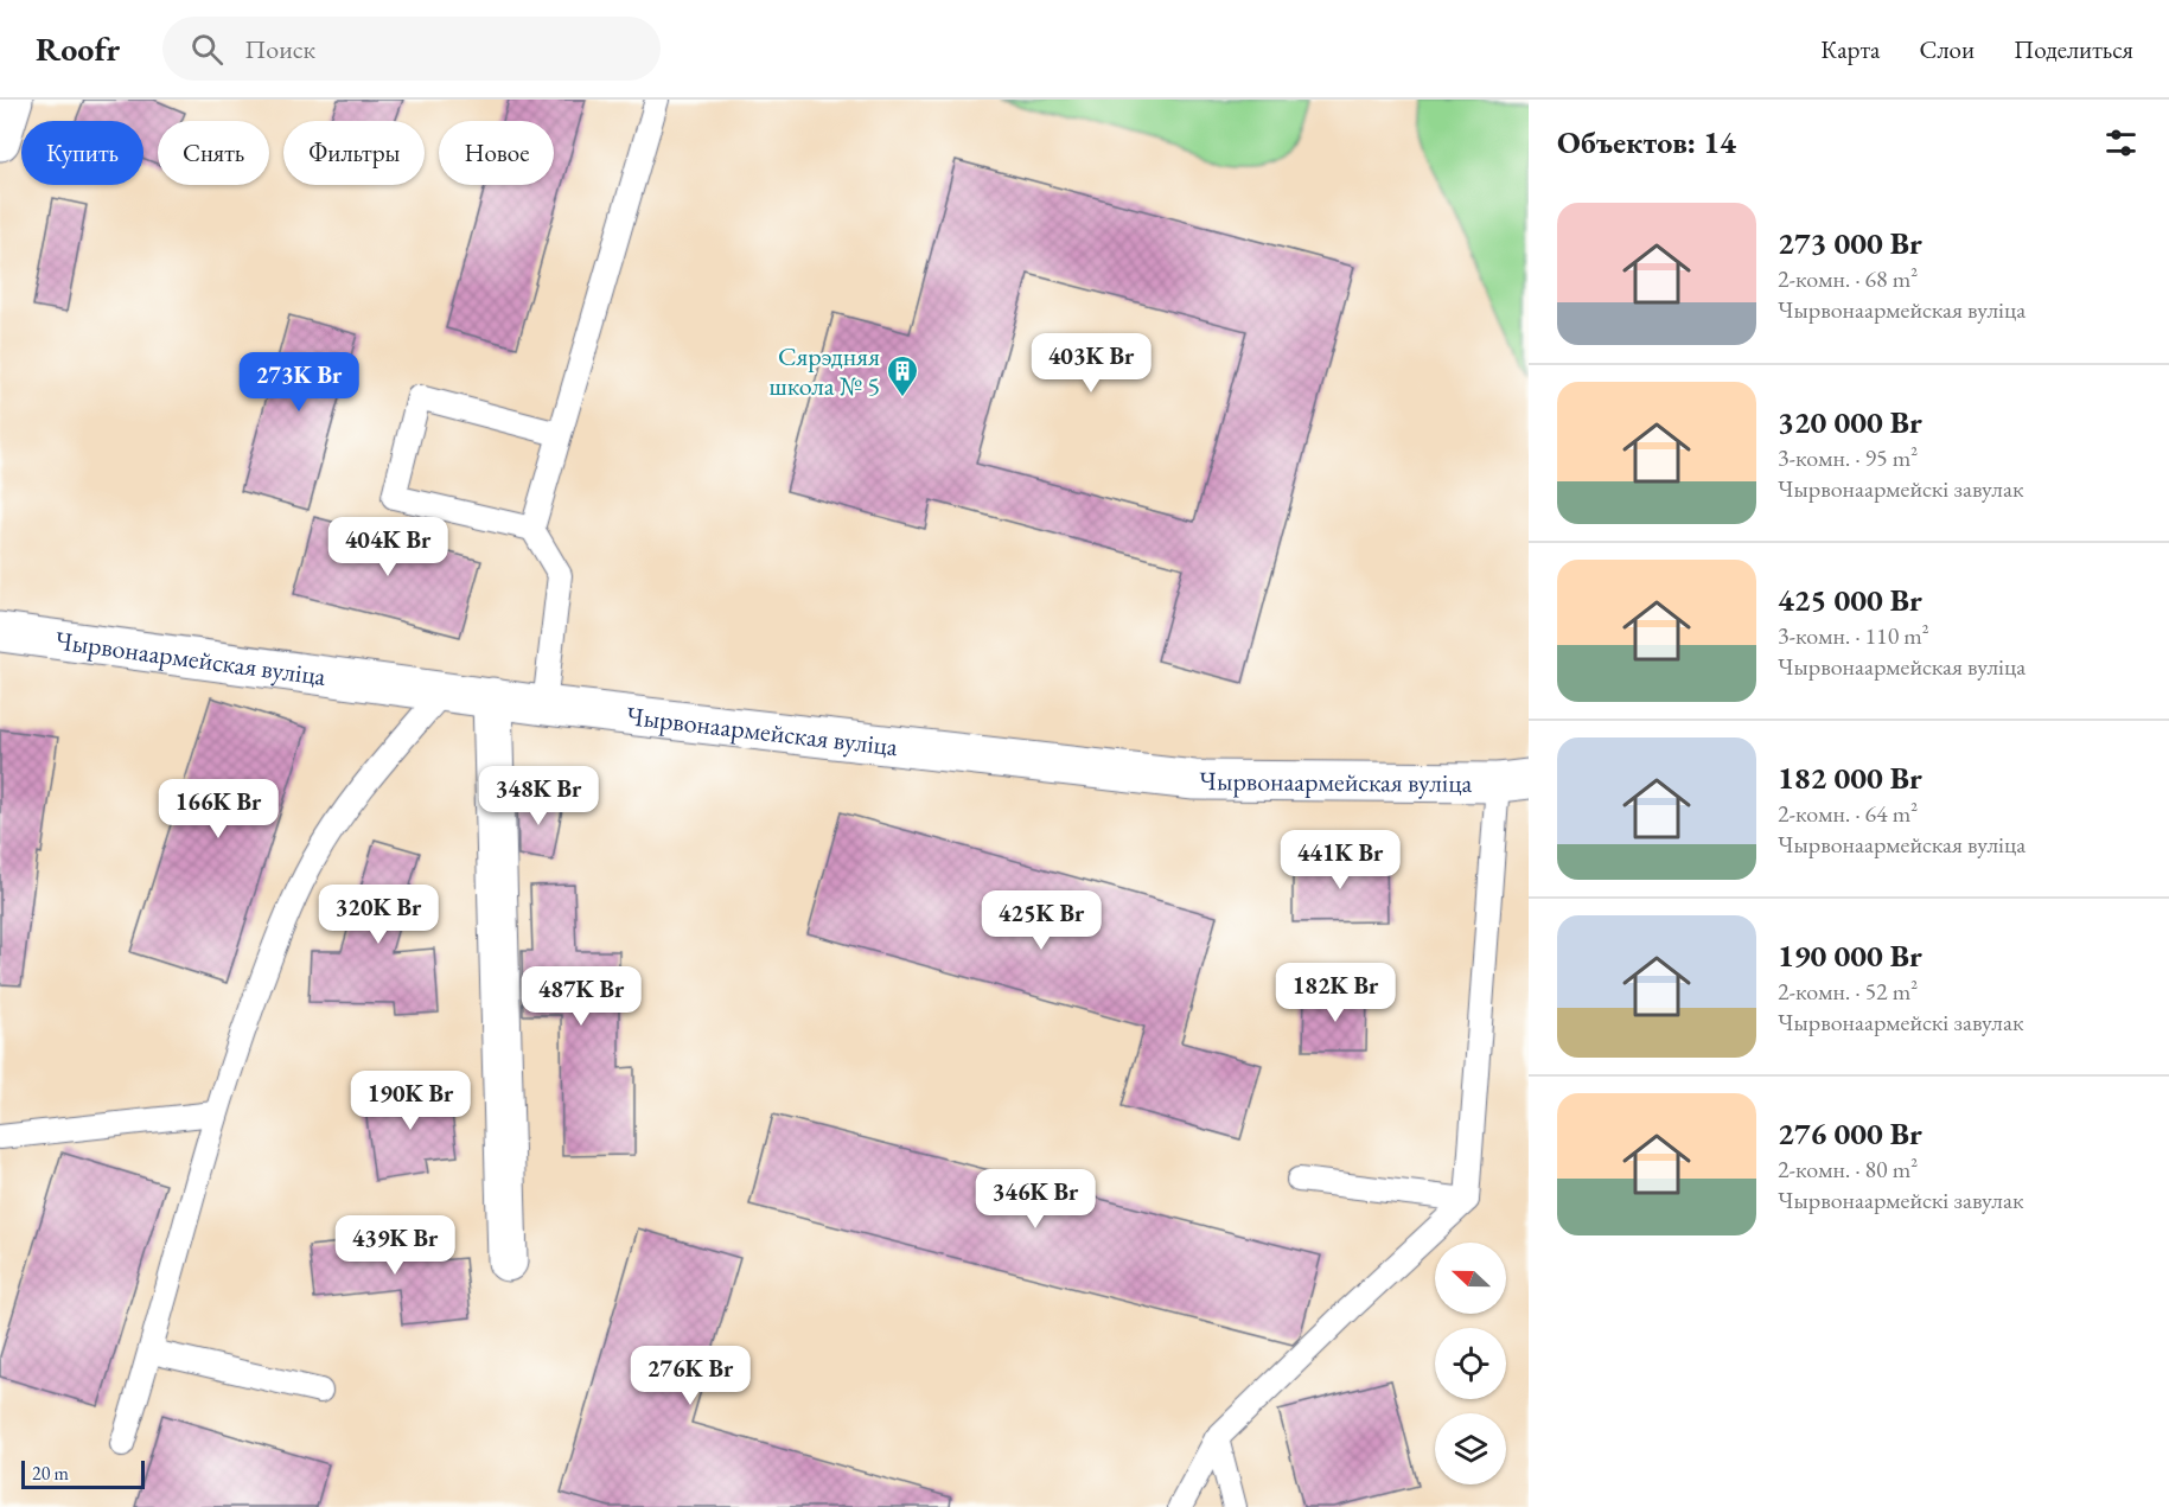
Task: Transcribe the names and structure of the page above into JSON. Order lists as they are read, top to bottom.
{
  "streets": {
    "street": ["Чырвонаармейская вуліца"]
  },
  "places": {
    "building": ["Сярэдняя школа № 5"]
  },
  "scale_bar": "20 m",
  "north": "left",
  "page": {
    "header": "Roofr",
    "search": "Поиск",
    "nav": ["Карта", "Слои", "Поделиться"],
    "heading": "Объектов: 14",
    "chip": [
      "Купить",
      "Снять",
      "Фильтры",
      "Новое"
    ],
    "list": [
      {
        "name": "273 000 Br",
        "note": "2-комн. · 68 m² · Чырвонаармейская вуліца"
      },
      {
        "name": "320 000 Br",
        "note": "3-комн. · 95 m² · Чырвонаармейскі завулак"
      },
      {
        "name": "425 000 Br",
        "note": "3-комн. · 110 m² · Чырвонаармейская вуліца"
      },
      {
        "name": "182 000 Br",
        "note": "2-комн. · 64 m² · Чырвонаармейская вуліца"
      },
      {
        "name": "190 000 Br",
        "note": "2-комн. · 52 m² · Чырвонаармейскі завулак"
      },
      {
        "name": "276 000 Br",
        "note": "2-комн. · 80 m² · Чырвонаармейскі завулак"
      }
    ],
    "price": [
      "403K Br",
      "273K Br",
      "404K Br",
      "348K Br",
      "166K Br",
      "441K Br",
      "320K Br",
      "425K Br",
      "182K Br",
      "487K Br",
      "190K Br",
      "346K Br",
      "439K Br",
      "276K Br"
    ],
    "scale": "20 m"
  }
}
